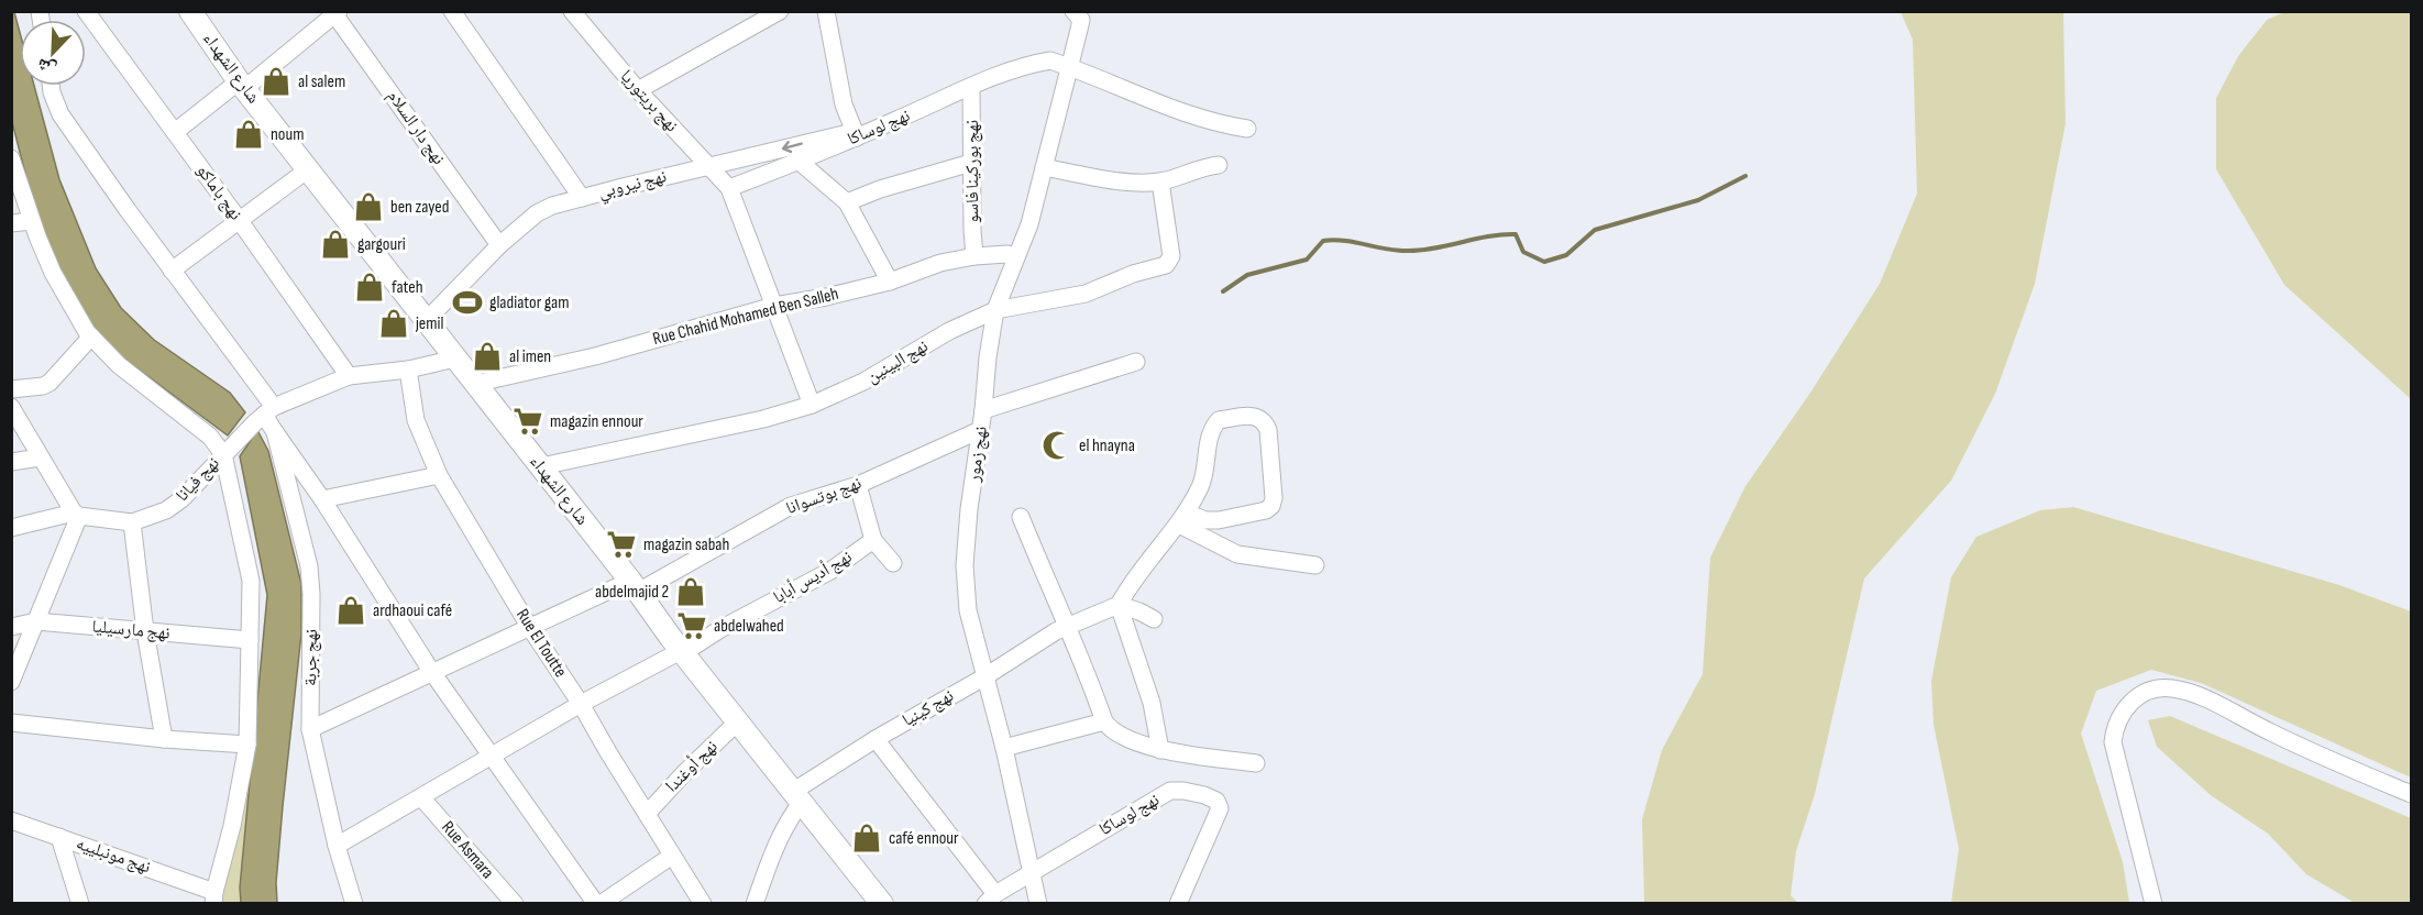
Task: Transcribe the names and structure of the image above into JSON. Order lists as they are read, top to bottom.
{
  "streets": {
    "main road": ["شارع الشهداء"],
    "street": [
      "نهج بريتوريا",
      "نهج دار السلام",
      "نهج لوساكا",
      "نهج بوركينا فاسو",
      "نهج نيروبي",
      "نهج باماكو",
      "Rue Chahid Mohamed Ben Salleh",
      "نهج البينين",
      "نهج زمور",
      "نهج فيانا",
      "نهج بوتسوانا",
      "نهج أديس أبابا",
      "نهج مارسيليا",
      "Rue El Toutte",
      "نهج جربة",
      "نهج كينيا",
      "نهج أوغندا",
      "Rue Asmara",
      "نهج مونبلييه"
    ]
  },
  "crossings": [
    ["شارع الشهداء", "نهج نيروبي"],
    ["شارع الشهداء", "Rue Chahid Mohamed Ben Salleh"],
    ["شارع الشهداء", "نهج البينين"],
    ["شارع الشهداء", "نهج بوتسوانا"],
    ["شارع الشهداء", "نهج أديس أبابا"],
    ["شارع الشهداء", "نهج كينيا"],
    ["شارع الشهداء", "نهج أوغندا"],
    ["نهج بريتوريا", "نهج لوساكا"],
    ["نهج بريتوريا", "نهج نيروبي"],
    ["نهج دار السلام", "نهج نيروبي"],
    ["نهج لوساكا", "نهج بوركينا فاسو"],
    ["نهج لوساكا", "نهج نيروبي"],
    ["نهج لوساكا", "نهج زمور"],
    ["نهج بوركينا فاسو", "Rue Chahid Mohamed Ben Salleh"],
    ["Rue Chahid Mohamed Ben Salleh", "نهج زمور"],
    ["نهج البينين", "نهج زمور"],
    ["نهج زمور", "نهج بوتسوانا"],
    ["نهج زمور", "نهج كينيا"],
    ["نهج فيانا", "نهج جربة"],
    ["نهج بوتسوانا", "Rue El Toutte"],
    ["نهج بوتسوانا", "نهج جربة"],
    ["نهج أديس أبابا", "Rue El Toutte"],
    ["نهج أديس أبابا", "نهج جربة"],
    ["نهج أديس أبابا", "Rue Asmara"],
    ["Rue El Toutte", "نهج أوغندا"]
  ],
  "places": {
    "shop": [
      "al salem",
      "noum",
      "ben zayed",
      "gargouri",
      "fateh",
      "jemil",
      "al imen",
      "abdelmajid 2",
      "ardhaoui café",
      "café ennour"
    ],
    "sports": ["gladiator gam"],
    "supermarket": ["magazin ennour", "magazin sabah", "abdelwahed"],
    "mosque": ["el hnayna"]
  },
  "north": "bottom left"
}
